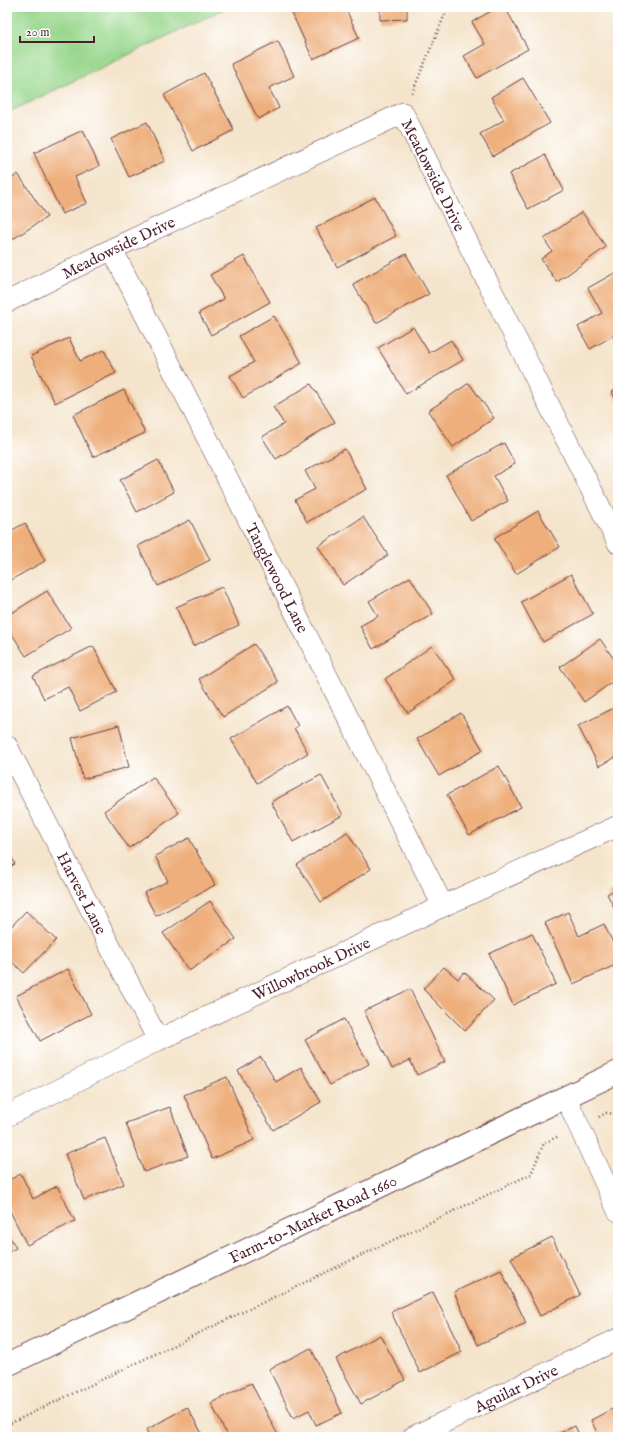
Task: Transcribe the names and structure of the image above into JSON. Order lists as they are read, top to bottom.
{
  "streets": {
    "main road": ["Farm-to-Market Road 1660"],
    "street": [
      "Meadowside Drive",
      "Tanglewood Lane",
      "Harvest Lane",
      "Willowbrook Drive",
      "Aguilar Drive"
    ]
  },
  "crossings": [
    ["Meadowside Drive", "Tanglewood Lane"],
    ["Tanglewood Lane", "Willowbrook Drive"],
    ["Harvest Lane", "Willowbrook Drive"]
  ],
  "scale_bar": "20 m"
}
